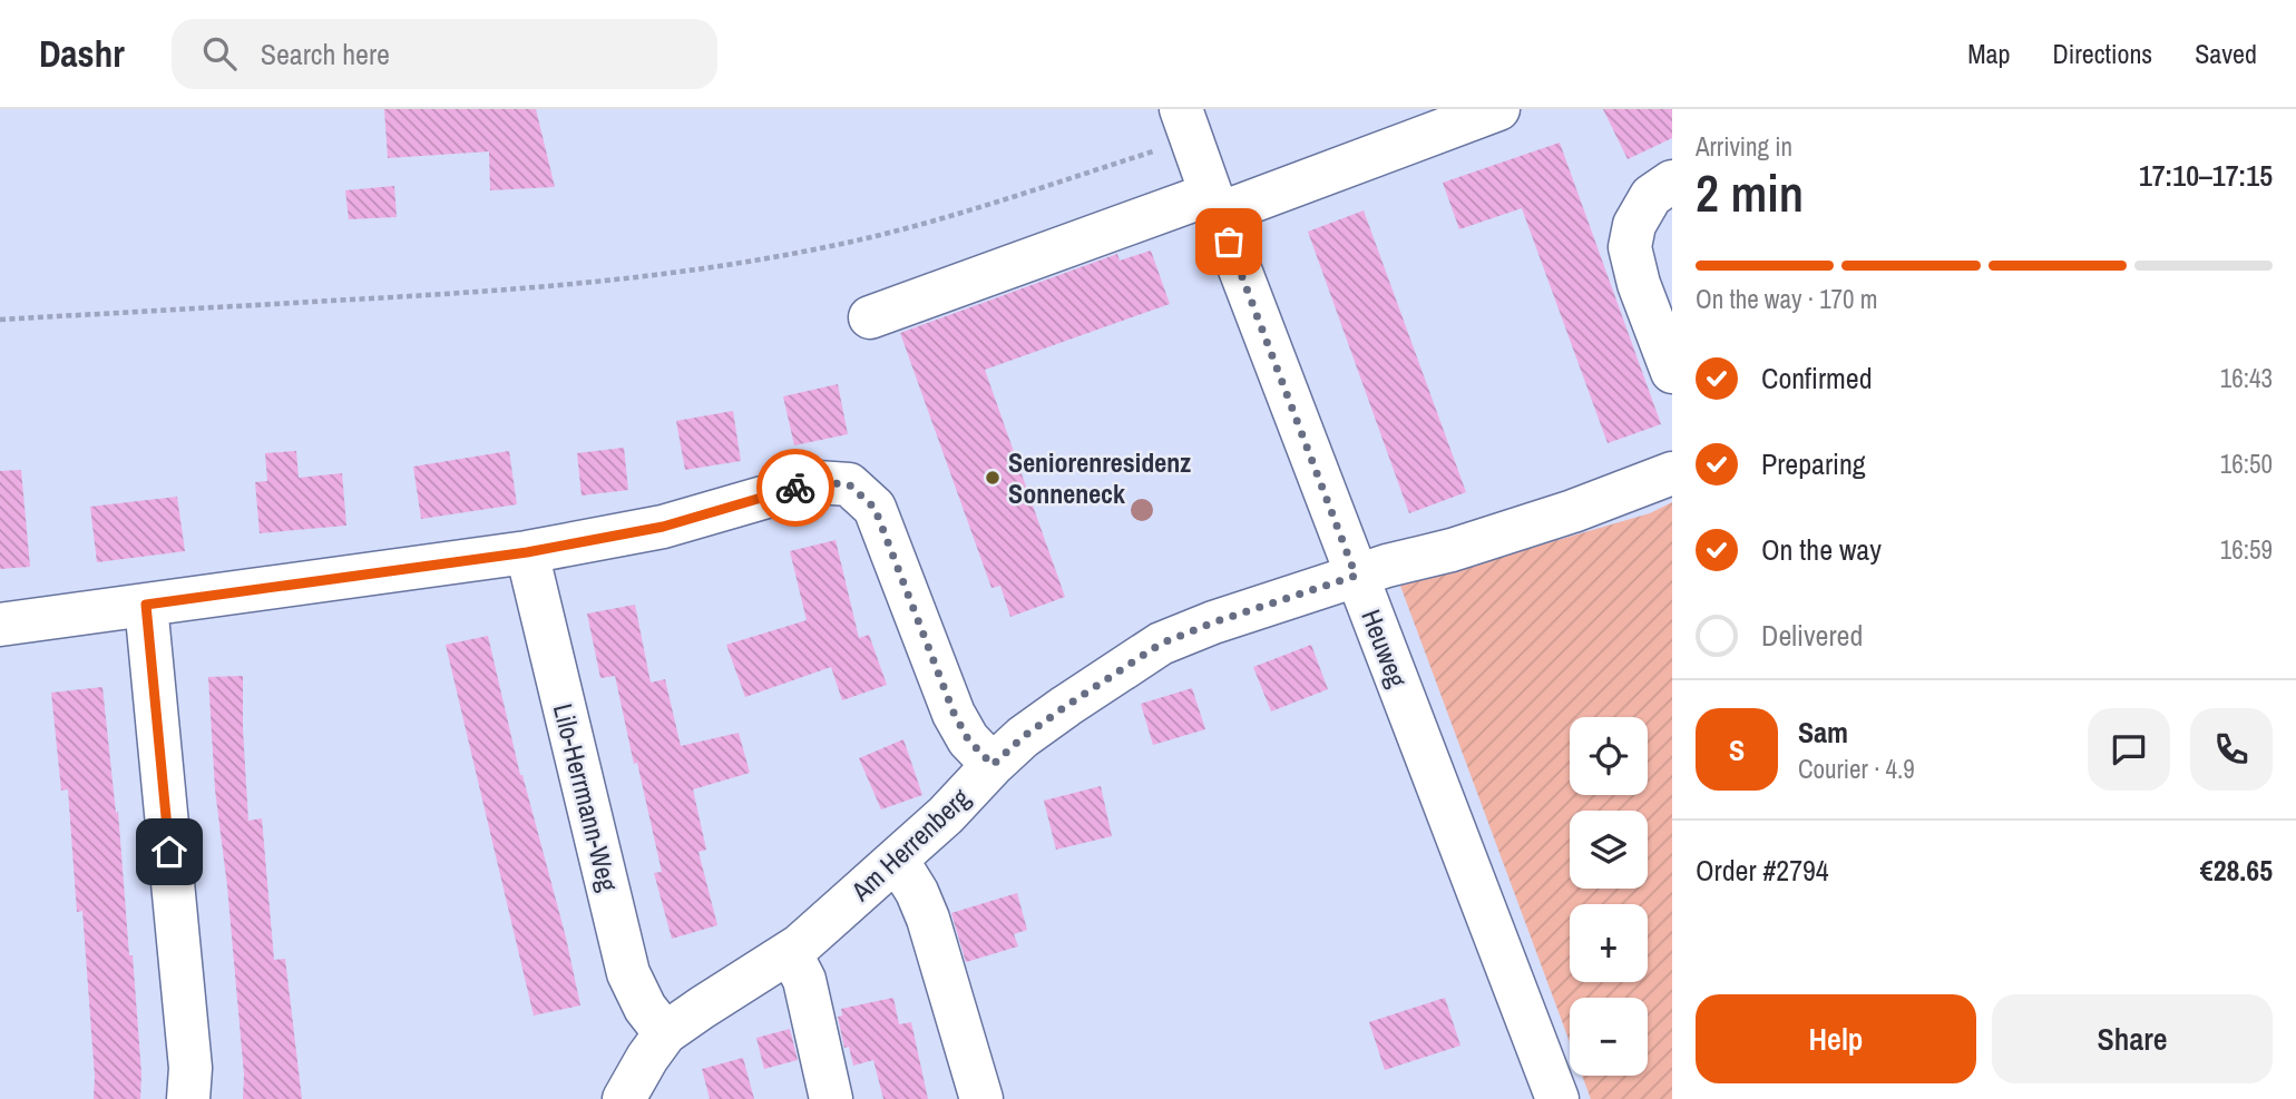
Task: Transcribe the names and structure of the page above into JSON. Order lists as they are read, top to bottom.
{
  "streets": {
    "street": ["Heuweg", "Lilo-Herrmann-Weg", "Am Herrenberg"]
  },
  "crossings": [
    ["Heuweg", "Am Herrenberg"],
    ["Lilo-Herrmann-Weg", "Am Herrenberg"]
  ],
  "places": ["Seniorenresidenz Sonneneck"],
  "page": {
    "header": "Dashr",
    "search": "Search here",
    "nav": ["Map", "Directions", "Saved"],
    "heading": ["2 min", "Arriving in", "17:10–17:15"],
    "panel": [
      "Sam",
      "Courier · 4.9",
      "Order #2794",
      "€28.65"
    ],
    "bar": "On the way · 170 m",
    "list": [
      ["Confirmed", "16:43"],
      ["Preparing", "16:50"],
      ["On the way", "16:59"],
      "Delivered"
    ],
    "round": "S",
    "map_buttons": ["+", "−"],
    "buttons": ["Help", "Share"]
  }
}
